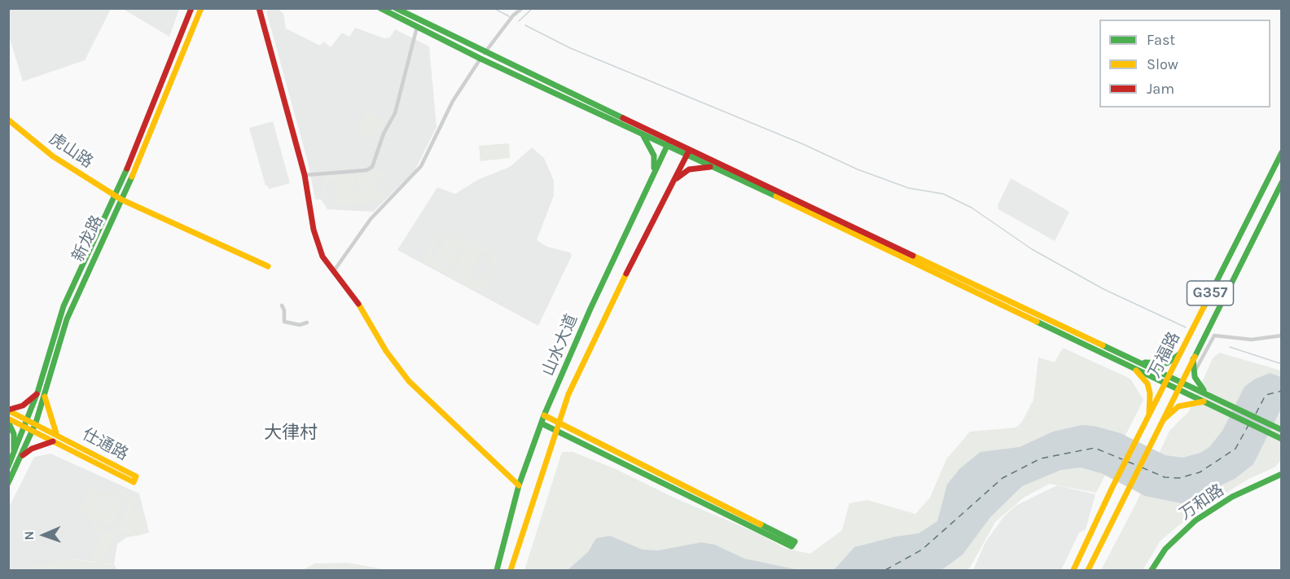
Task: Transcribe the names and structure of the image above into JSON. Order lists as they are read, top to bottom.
{
  "streets": {
    "main road": [
      "虎山路",
      "新龙路",
      "G357",
      "山水大道",
      "万福路",
      "仕通路",
      "万和路"
    ]
  },
  "crossings": [
    ["虎山路", "新龙路"],
    ["新龙路", "仕通路"]
  ],
  "districts": ["大律村"],
  "legend": ["Fast", "Slow", "Jam"],
  "north": "left"
}
